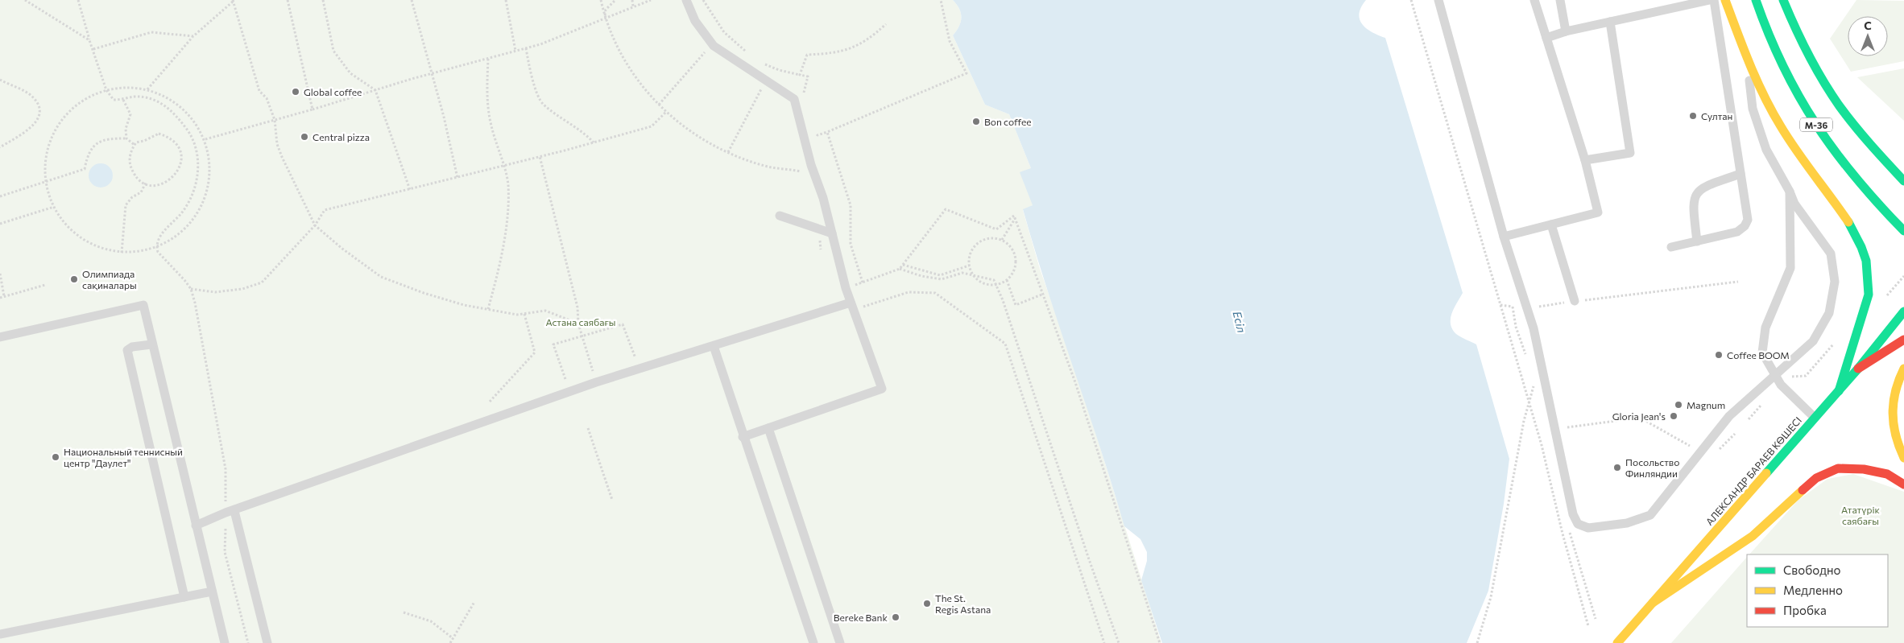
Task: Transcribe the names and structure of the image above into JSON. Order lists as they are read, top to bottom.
{
  "streets": {
    "main road": ["M-36", "АЛЕКСАНДР БАРАЕВ КӨШЕСІ"]
  },
  "water": ["Есіл"],
  "parks": ["Астана саябағы", "Ататүрік саябағы"],
  "places": [
    "Global coffee",
    "Султан",
    "Bon coffee",
    "Central pizza",
    "Олимпиада сақиналары",
    "Coffee BOOM",
    "Magnum",
    "Gloria Jean's",
    "Национальный теннисный центр \"Даулет\"",
    "Посольство Финляндии",
    "The St. Regis Astana",
    "Bereke Bank"
  ],
  "legend": ["Свободно", "Медленно", "Пробка"],
  "north": "top"
}
